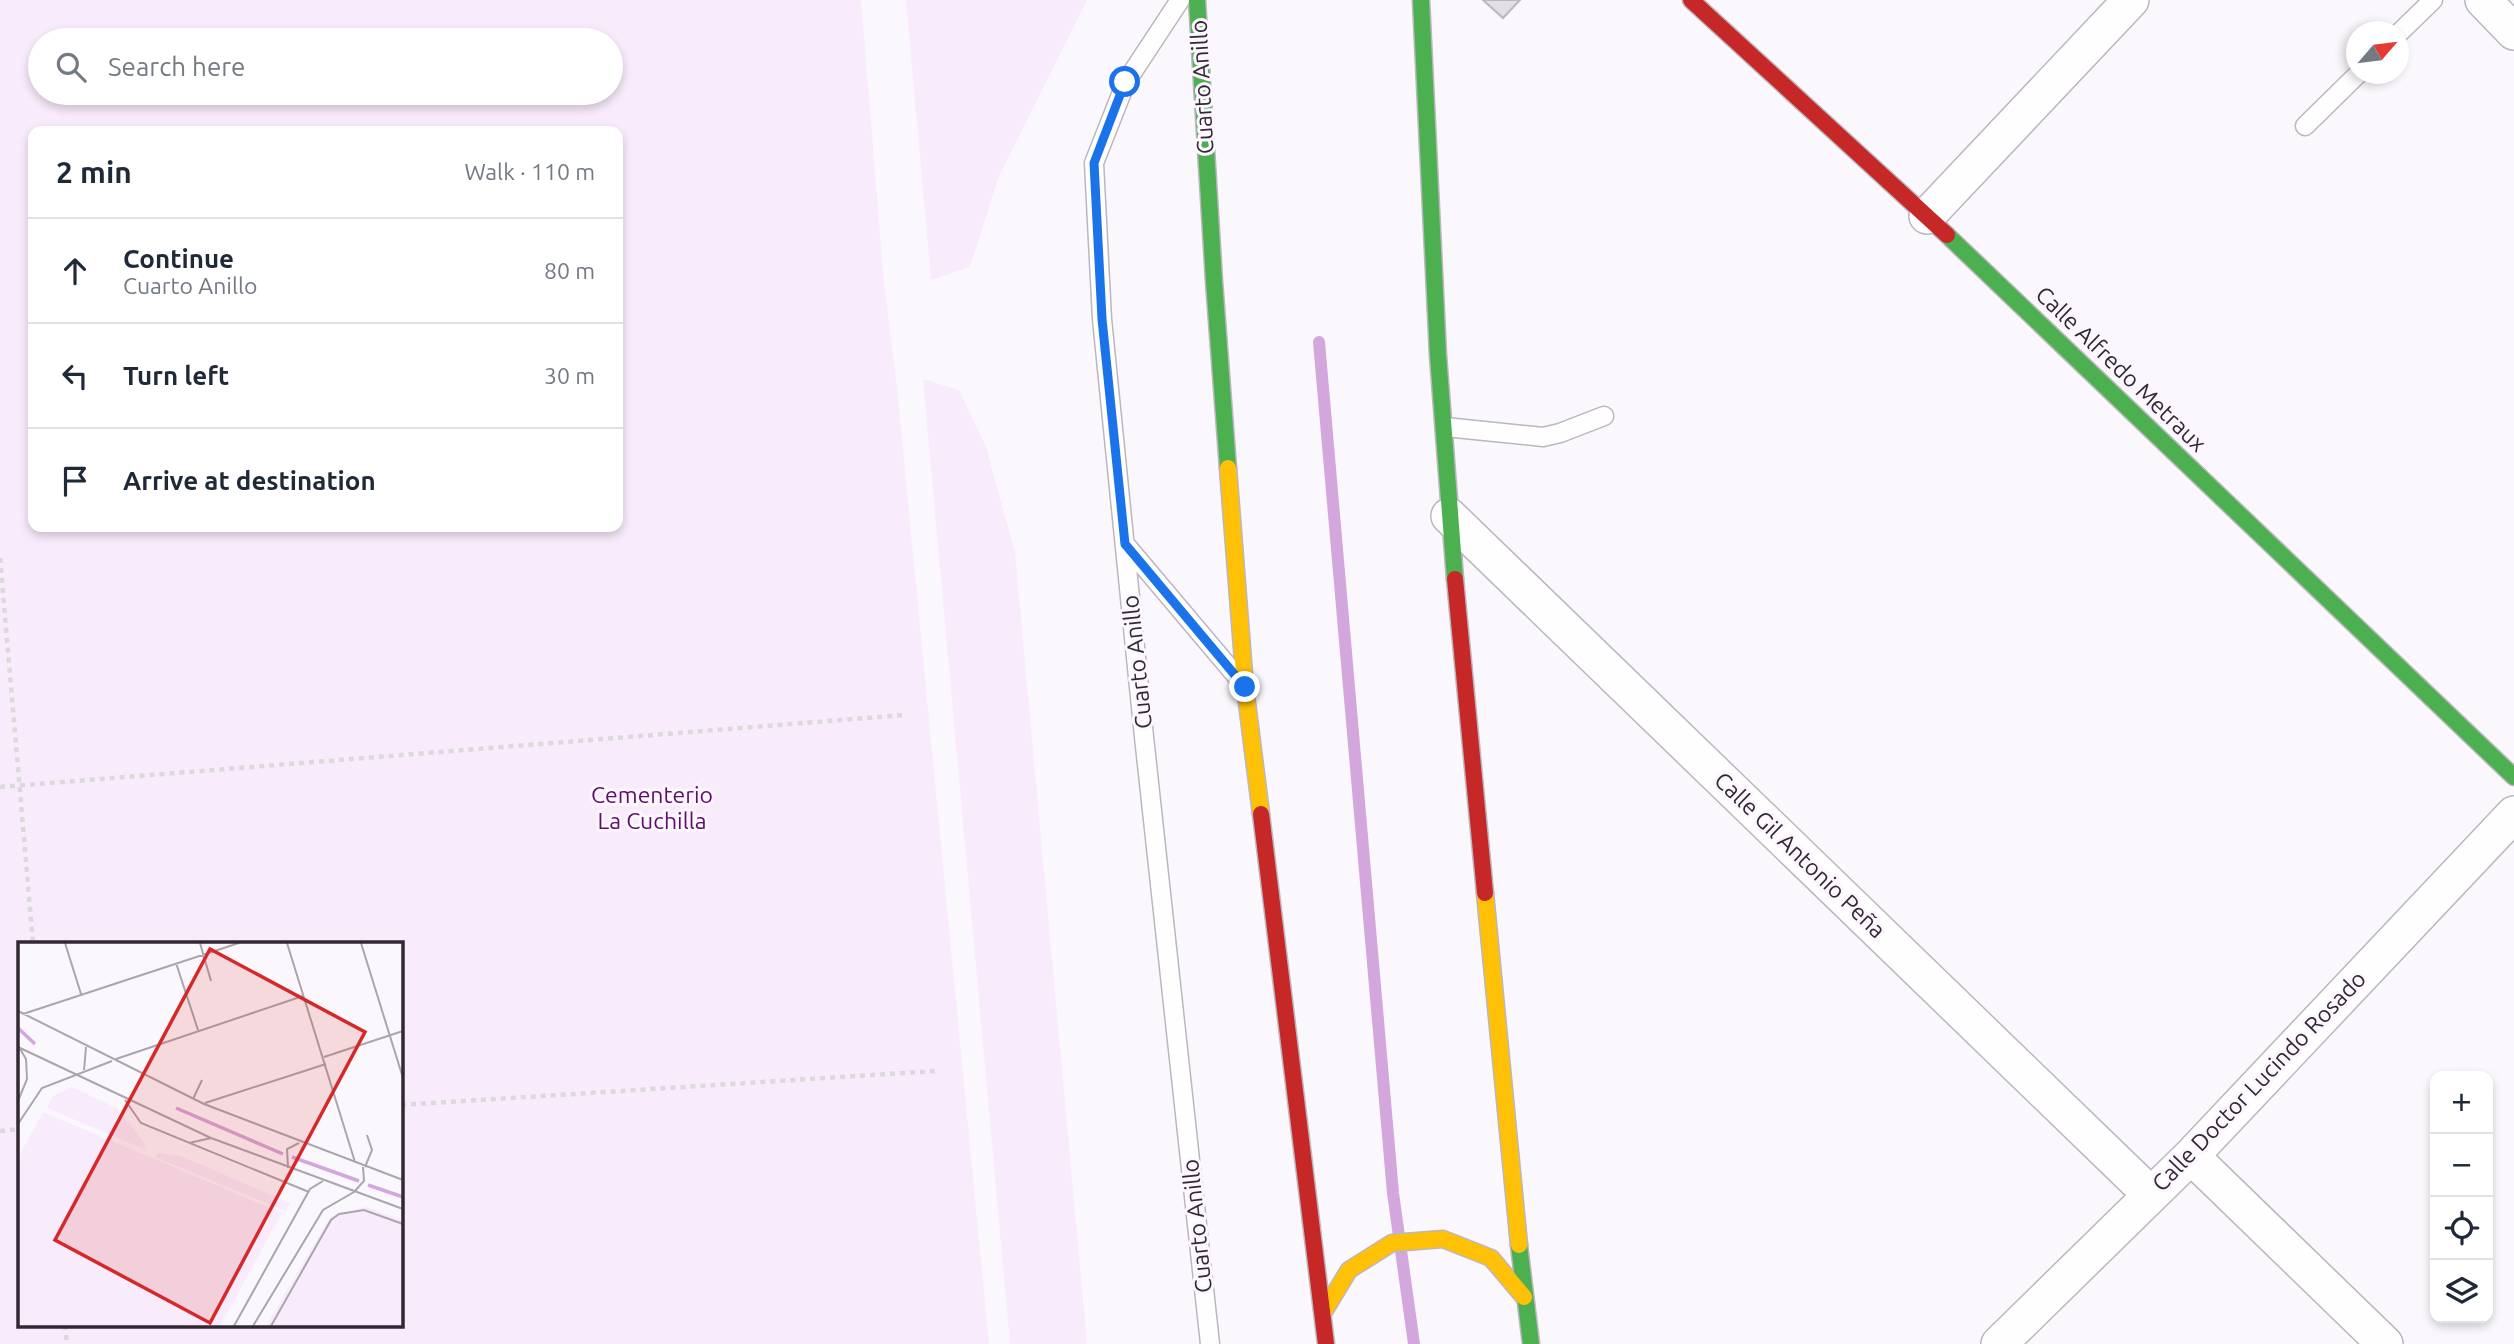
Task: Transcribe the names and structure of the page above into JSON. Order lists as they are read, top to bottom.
{
  "streets": {
    "main road": ["Cuarto Anillo", "Calle Alfredo Metraux"],
    "street": ["Calle Gil Antonio Peña", "Calle Doctor Lucindo Rosado"]
  },
  "crossings": [
    ["Calle Gil Antonio Peña", "Calle Doctor Lucindo Rosado"]
  ],
  "parks": ["Cementerio La Cuchilla"],
  "north": "top right",
  "page": {
    "search": "Search here",
    "heading": ["2 min", "Walk · 110 m"],
    "list": [
      ["Continue", "Cuarto Anillo", "80 m"],
      ["Turn left", "30 m"],
      "Arrive at destination"
    ],
    "map_buttons": ["+", "−"]
  }
}
